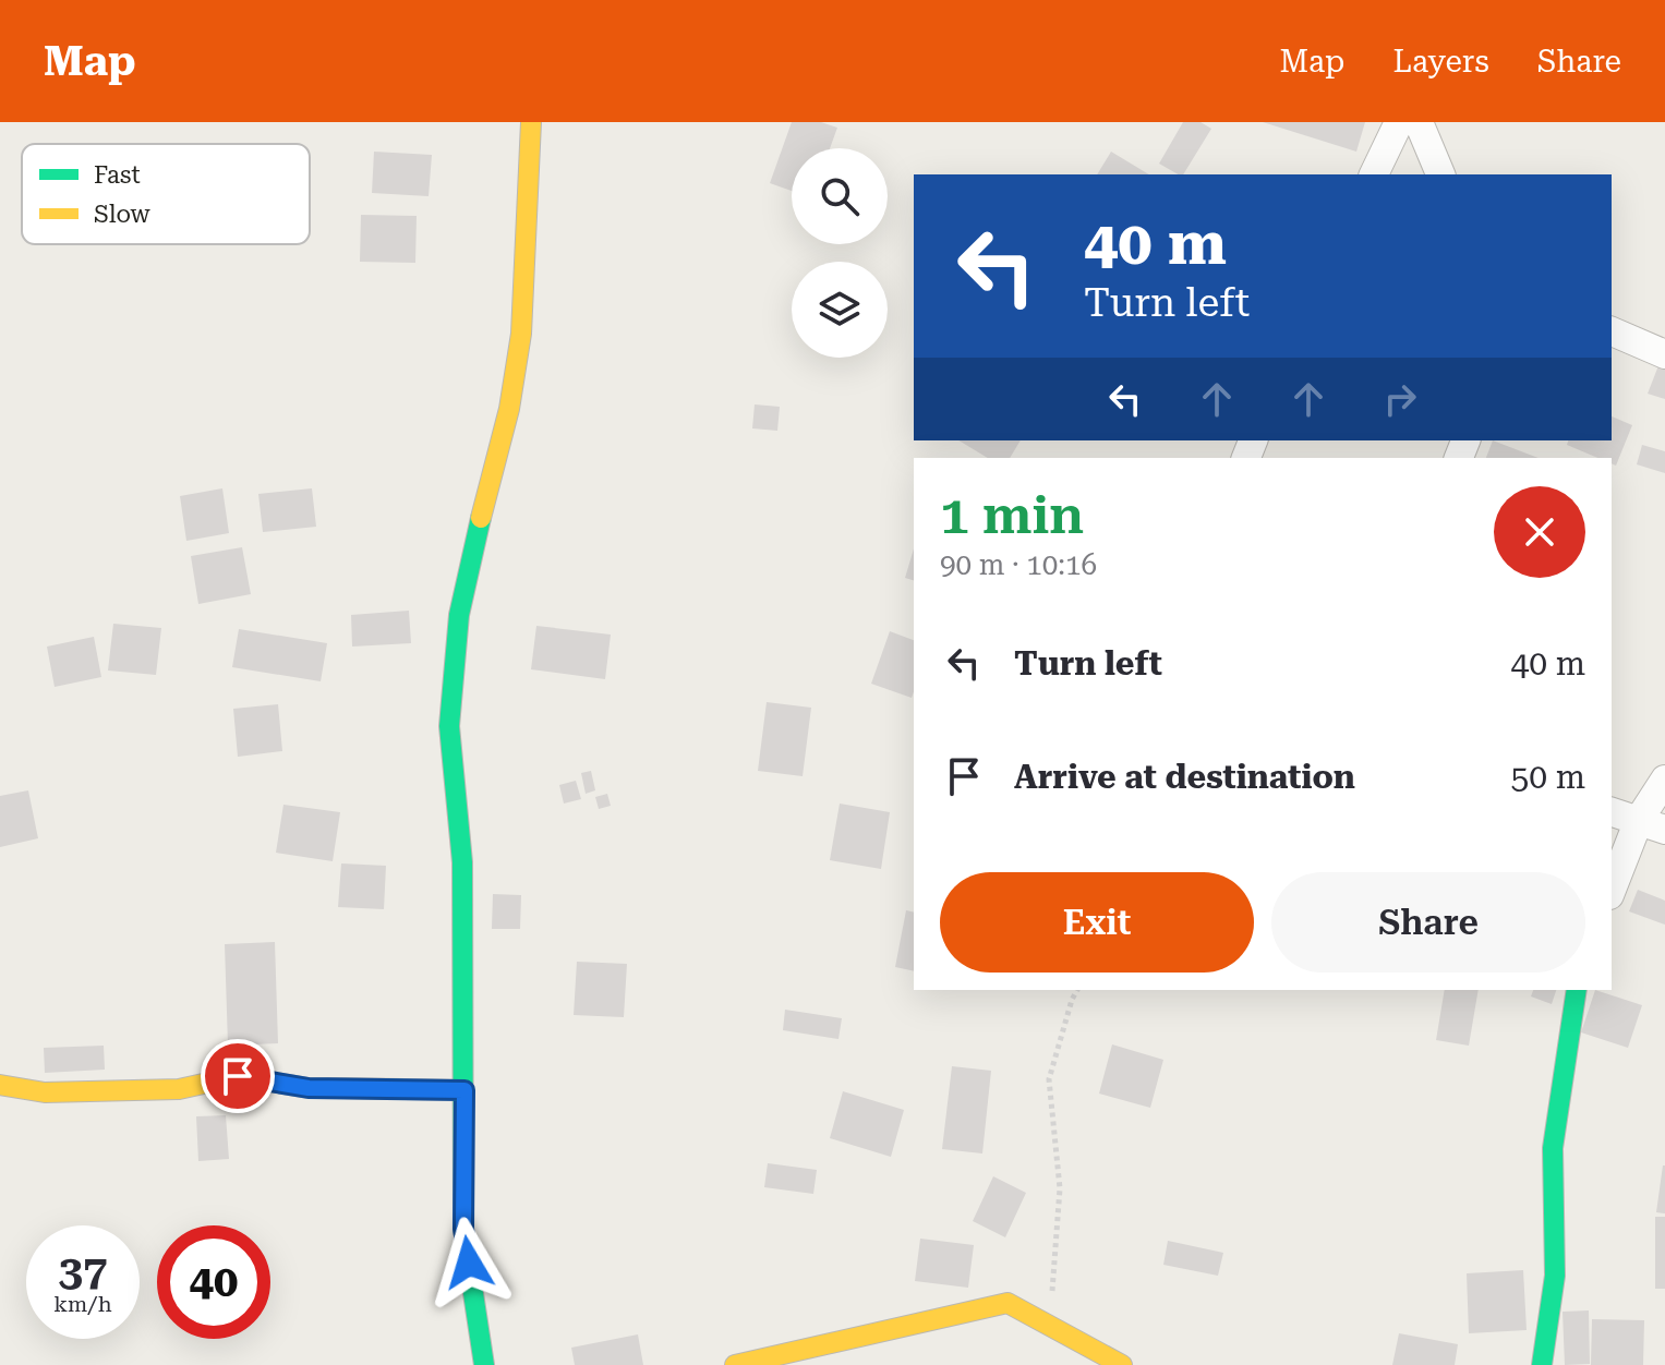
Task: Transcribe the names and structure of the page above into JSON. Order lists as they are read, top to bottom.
{
  "legend": ["Fast", "Slow"],
  "page": {
    "header": "Map",
    "nav": ["Map", "Layers", "Share"],
    "turn": ["40 m", "Turn left"],
    "heading": ["1 min", "90 m · 10:16"],
    "list": [
      {
        "name": "Turn left",
        "value": "40 m"
      },
      {
        "name": "Arrive at destination",
        "value": "50 m"
      }
    ],
    "buttons": ["Exit", "Share"],
    "speed": "37 km/h",
    "limit": "40"
  }
}
